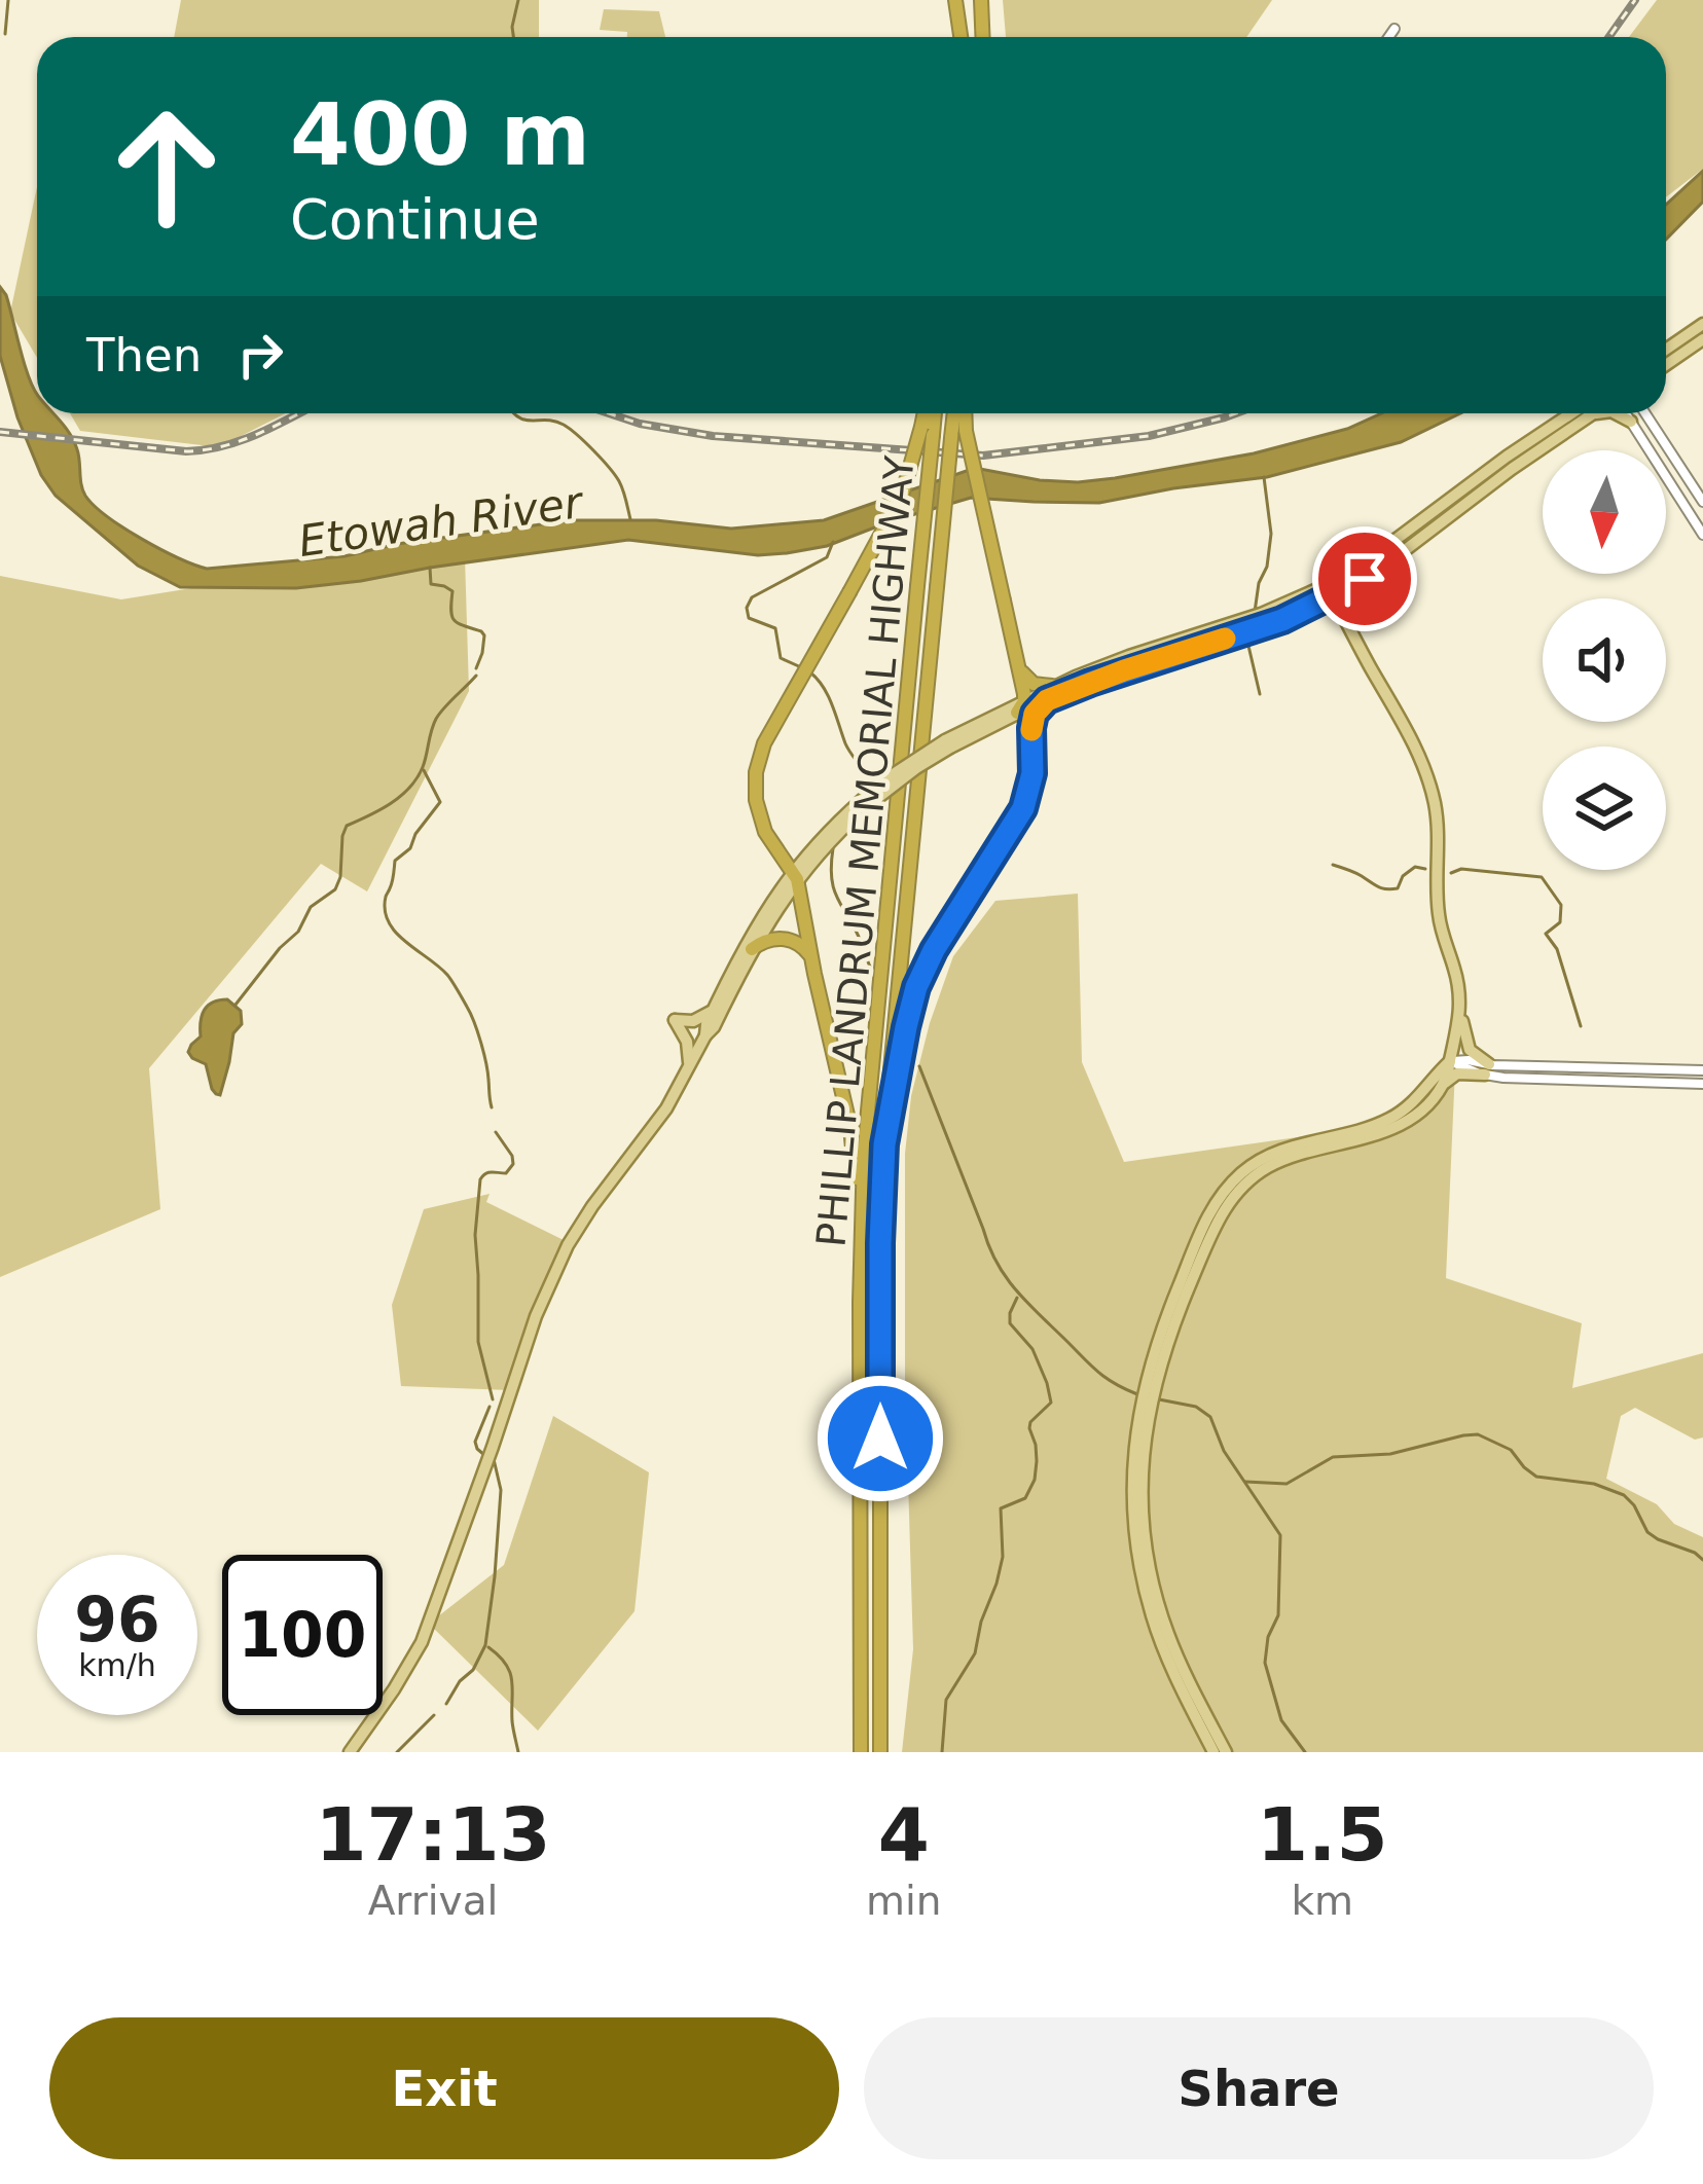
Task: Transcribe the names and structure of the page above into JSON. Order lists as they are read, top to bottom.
{
  "streets": {
    "highway": ["PHILLIP LANDRUM MEMORIAL HIGHWAY"]
  },
  "water": ["Etowah River"],
  "north": "bottom",
  "page": {
    "turn": ["400 m", "Continue"],
    "then": "Then",
    "speed": "96 km/h",
    "limit": "100",
    "eta": [
      "17:13",
      "Arrival",
      "4",
      "min",
      "1.5",
      "km"
    ],
    "buttons": ["Exit", "Share"]
  }
}
